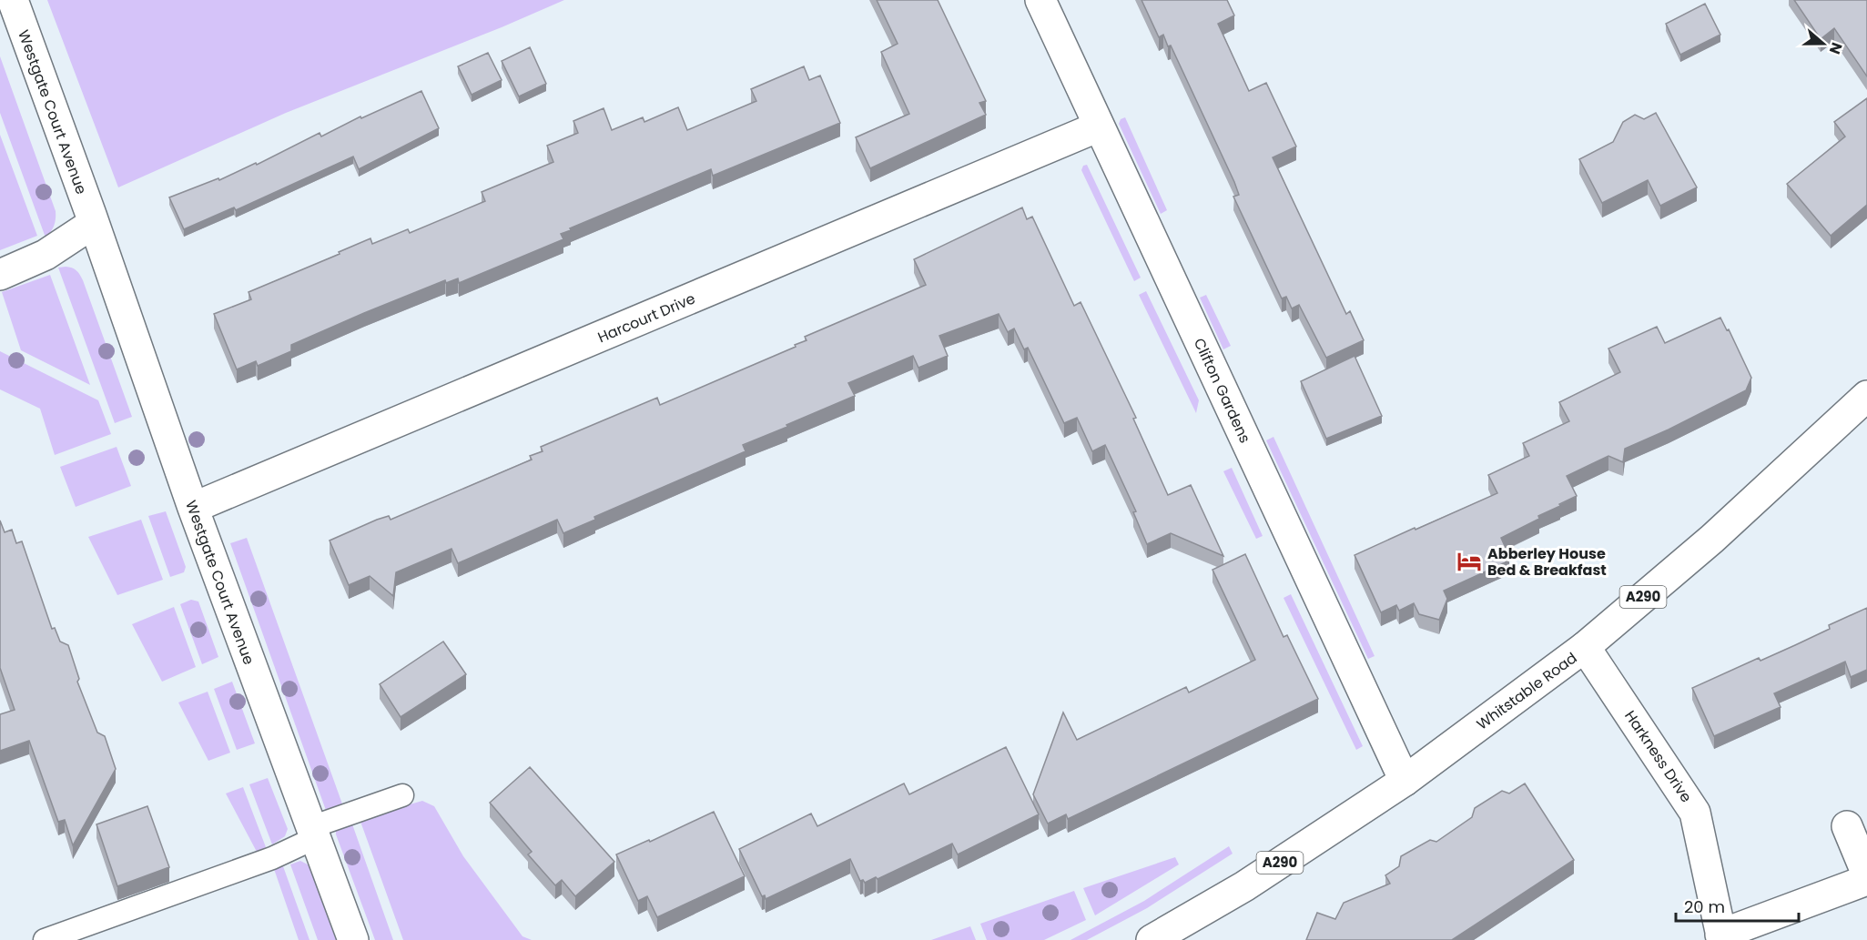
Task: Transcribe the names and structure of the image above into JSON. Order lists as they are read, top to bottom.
{
  "streets": {
    "street": [
      "Westgate Court Avenue",
      "Harcourt Drive",
      "Clifton Gardens",
      "A290",
      "Whitstable Road",
      "Harkness Drive"
    ]
  },
  "crossings": [
    ["Westgate Court Avenue", "Harcourt Drive"],
    ["Harcourt Drive", "Clifton Gardens"],
    ["Clifton Gardens", "Whitstable Road"],
    ["Whitstable Road", "Harkness Drive"]
  ],
  "places": {
    "hotel": ["Abberley House Bed & Breakfast"]
  },
  "scale_bar": "20 m",
  "north": "right"
}
